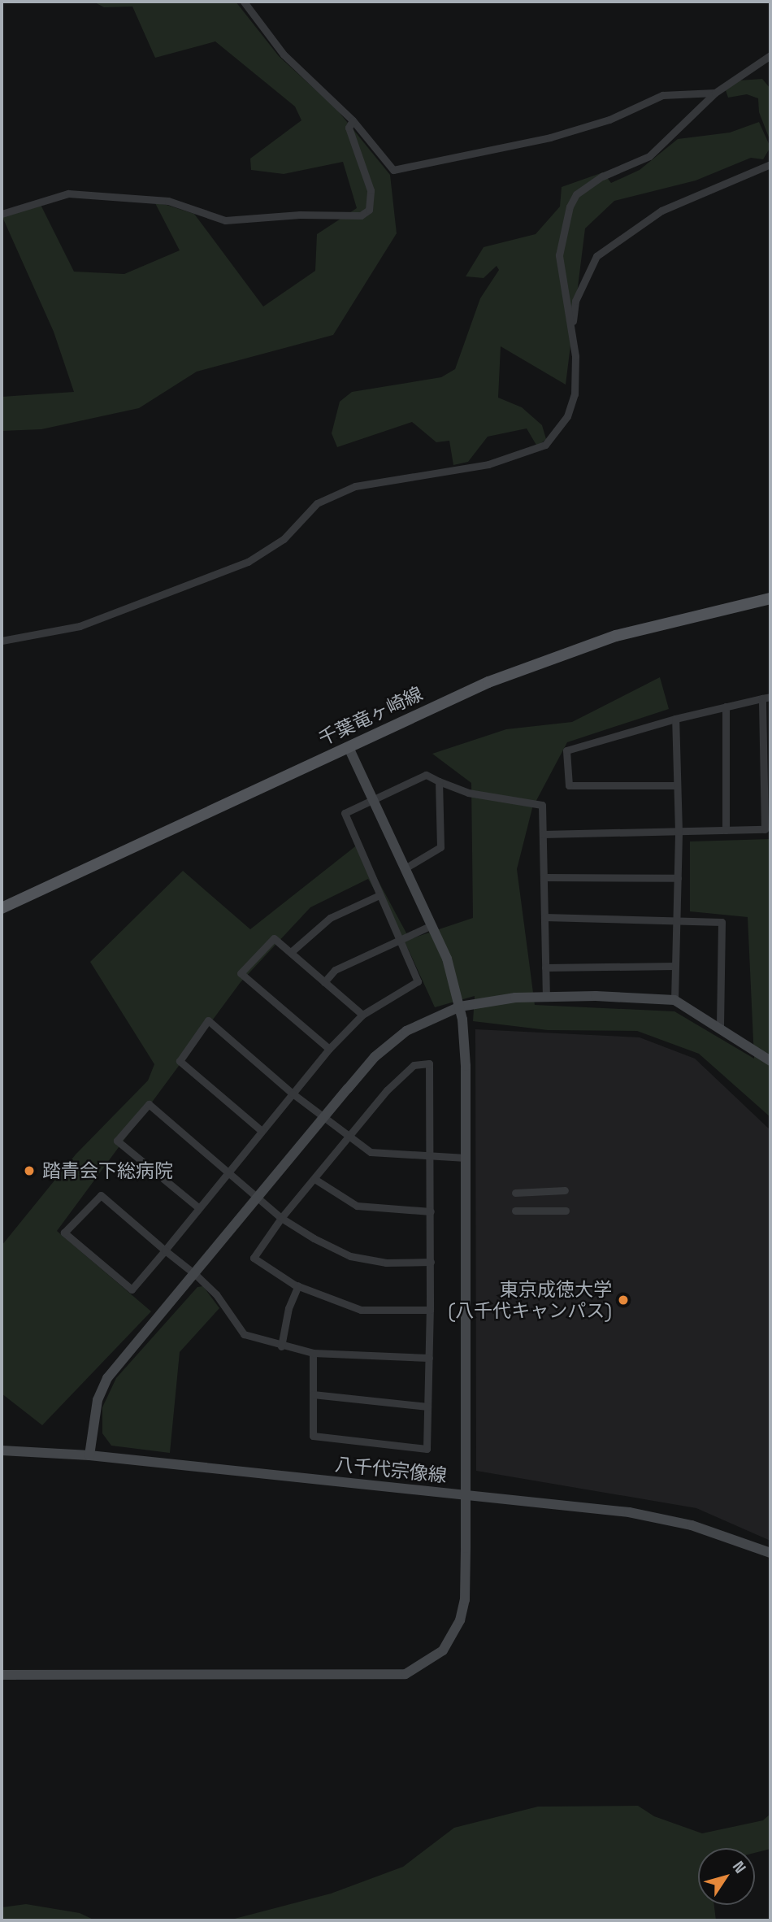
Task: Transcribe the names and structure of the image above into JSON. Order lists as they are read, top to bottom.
{
  "streets": {
    "main road": ["千葉竜ヶ崎線"],
    "street": ["八千代宗像線"]
  },
  "places": ["踏青会下総病院", "東京成徳大学 (八千代キャンパス)"],
  "north": "top right"
}
